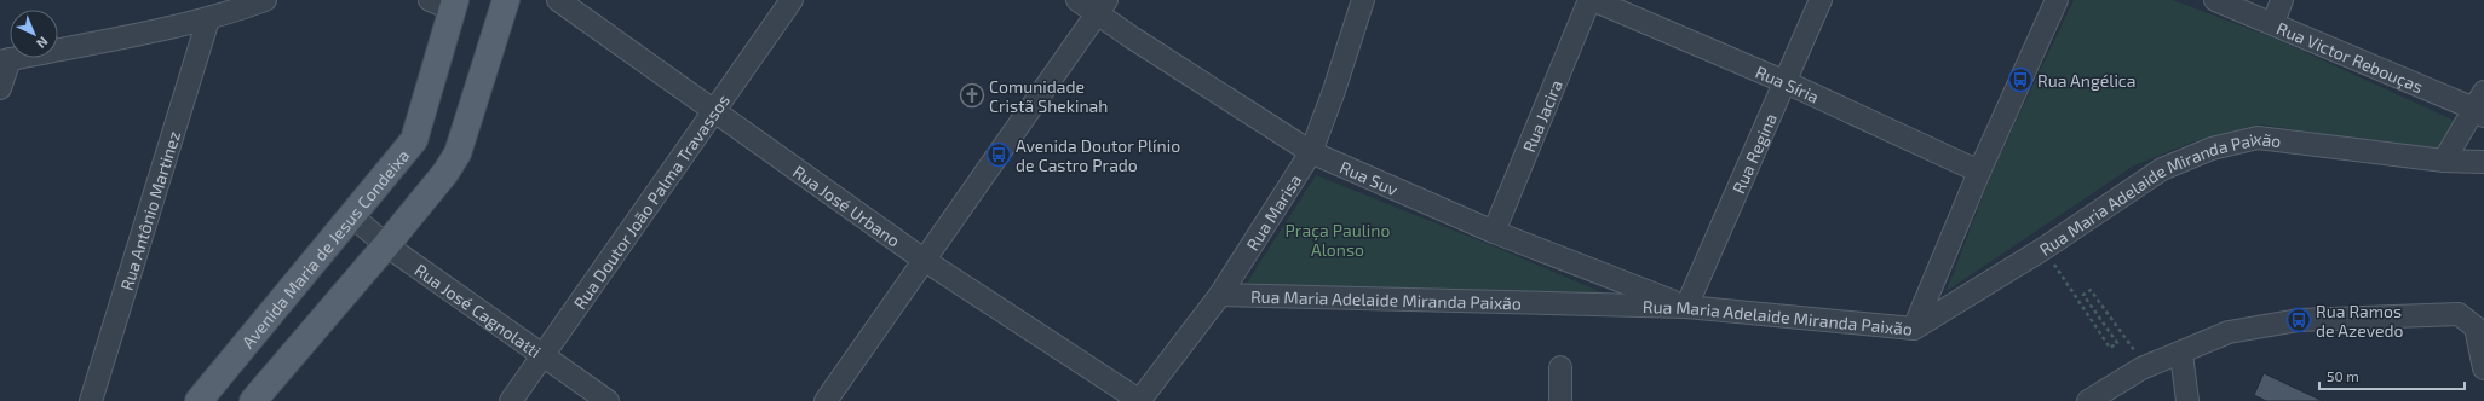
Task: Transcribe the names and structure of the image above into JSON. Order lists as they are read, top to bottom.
{
  "streets": {
    "main road": ["Avenida Maria de Jesus Condeixa"],
    "street": [
      "Rua Victor Rebouças",
      "Rua Síria",
      "Rua Jacira",
      "Rua Regina",
      "Rua Suv",
      "Rua Maria Adelaide Miranda Paixão",
      "Rua Doutor João Palma Travassos",
      "Rua José Urbano",
      "Rua Antônio Martinez",
      "Rua Marisa",
      "Rua José Cagnolatti"
    ]
  },
  "crossings": [
    ["Rua Síria", "Rua Jacira"],
    ["Rua Síria", "Rua Regina"],
    ["Rua Jacira", "Rua Suv"],
    ["Rua Regina", "Rua Suv"],
    ["Rua Regina", "Rua Maria Adelaide Miranda Paixão"],
    ["Rua Suv", "Rua Maria Adelaide Miranda Paixão"],
    ["Rua Suv", "Rua Marisa"],
    ["Rua Maria Adelaide Miranda Paixão", "Rua Marisa"],
    ["Rua Doutor João Palma Travassos", "Rua José Urbano"],
    ["Rua Doutor João Palma Travassos", "Rua José Cagnolatti"],
    ["Rua José Urbano", "Rua Marisa"],
    ["Avenida Maria de Jesus Condeixa", "Rua José Cagnolatti"]
  ],
  "parks": ["Praça Paulino Alonso"],
  "places": {
    "bus stop": ["Rua Angélica", "Avenida Doutor Plínio de Castro Prado", "Rua Ramos de Azevedo"],
    "church": ["Comunidade Cristã Shekinah"]
  },
  "scale_bar": "50 m",
  "north": "bottom right"
}
